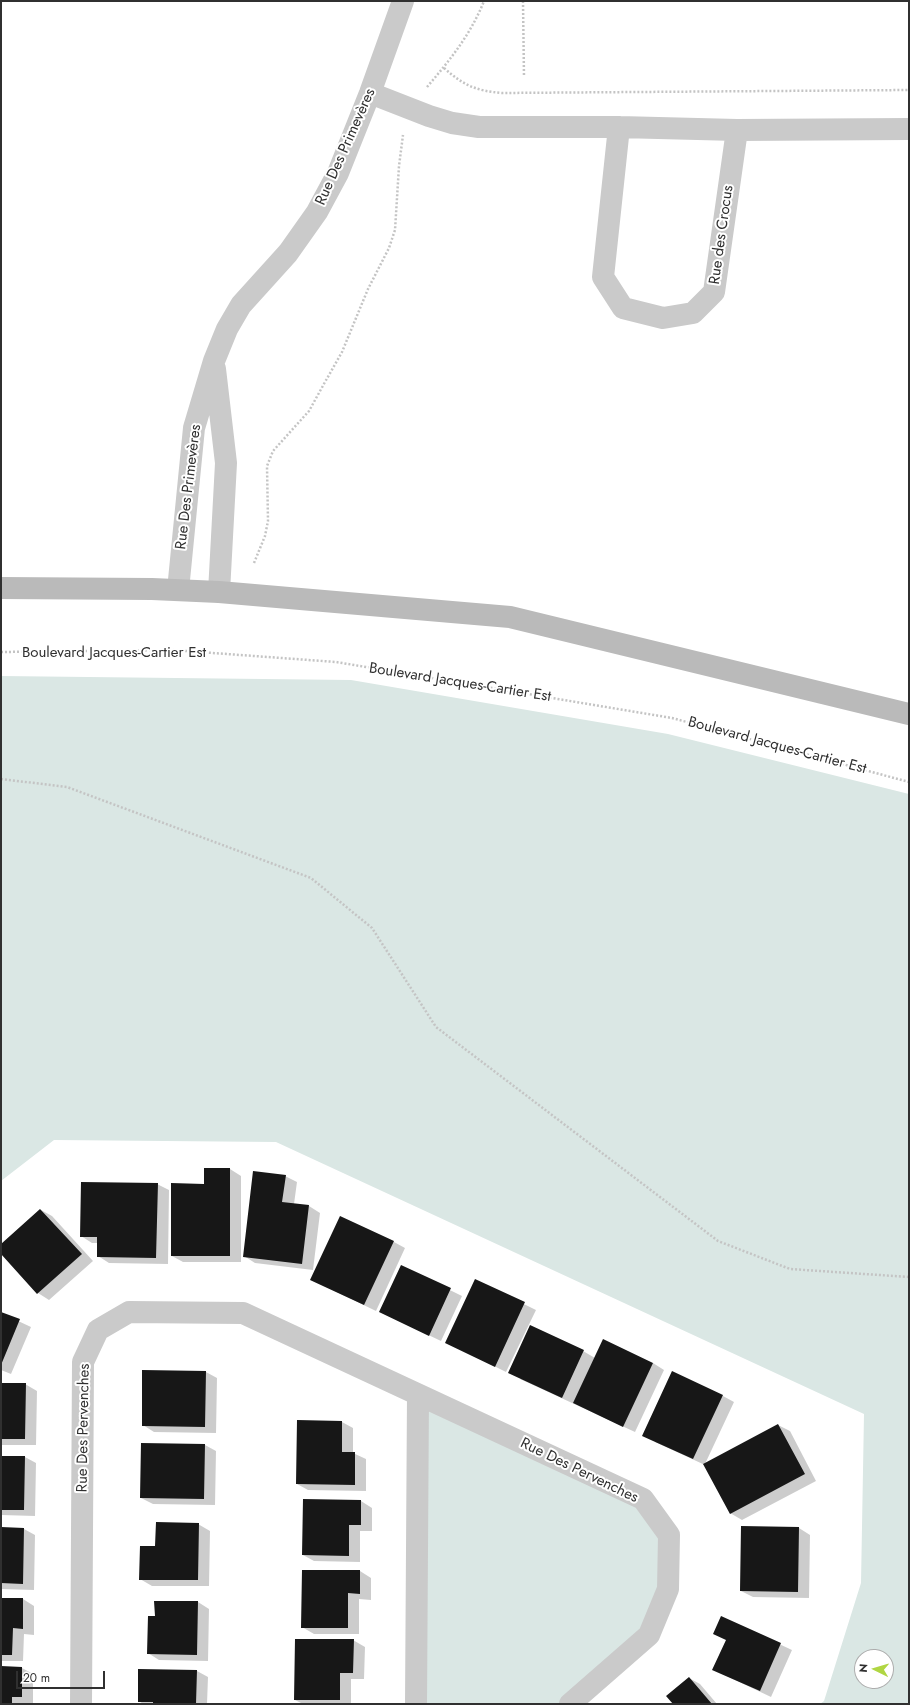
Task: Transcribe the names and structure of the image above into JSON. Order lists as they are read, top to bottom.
{
  "streets": {
    "street": ["Rue Des Primevères", "Rue des Crocus", "Rue Des Pervenches"],
    "path": ["Boulevard Jacques-Cartier Est"]
  },
  "scale_bar": "20 m",
  "north": "left"
}
